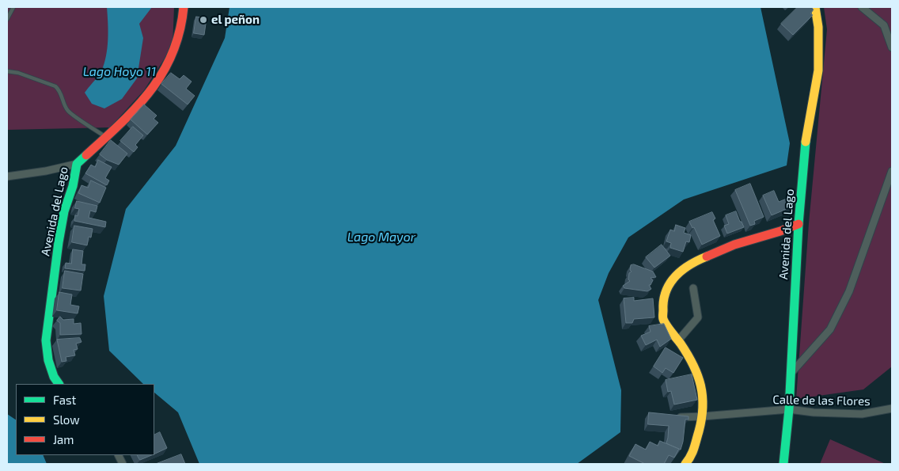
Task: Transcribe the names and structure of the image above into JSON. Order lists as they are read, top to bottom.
{
  "streets": {
    "street": ["Avenida del Lago", "Calle de las Flores"]
  },
  "crossings": [
    ["Avenida del Lago", "Calle de las Flores"]
  ],
  "water": ["Lago Hoyo 11", "Lago Mayor"],
  "places": ["el peñon"],
  "legend": ["Fast", "Slow", "Jam"]
}
